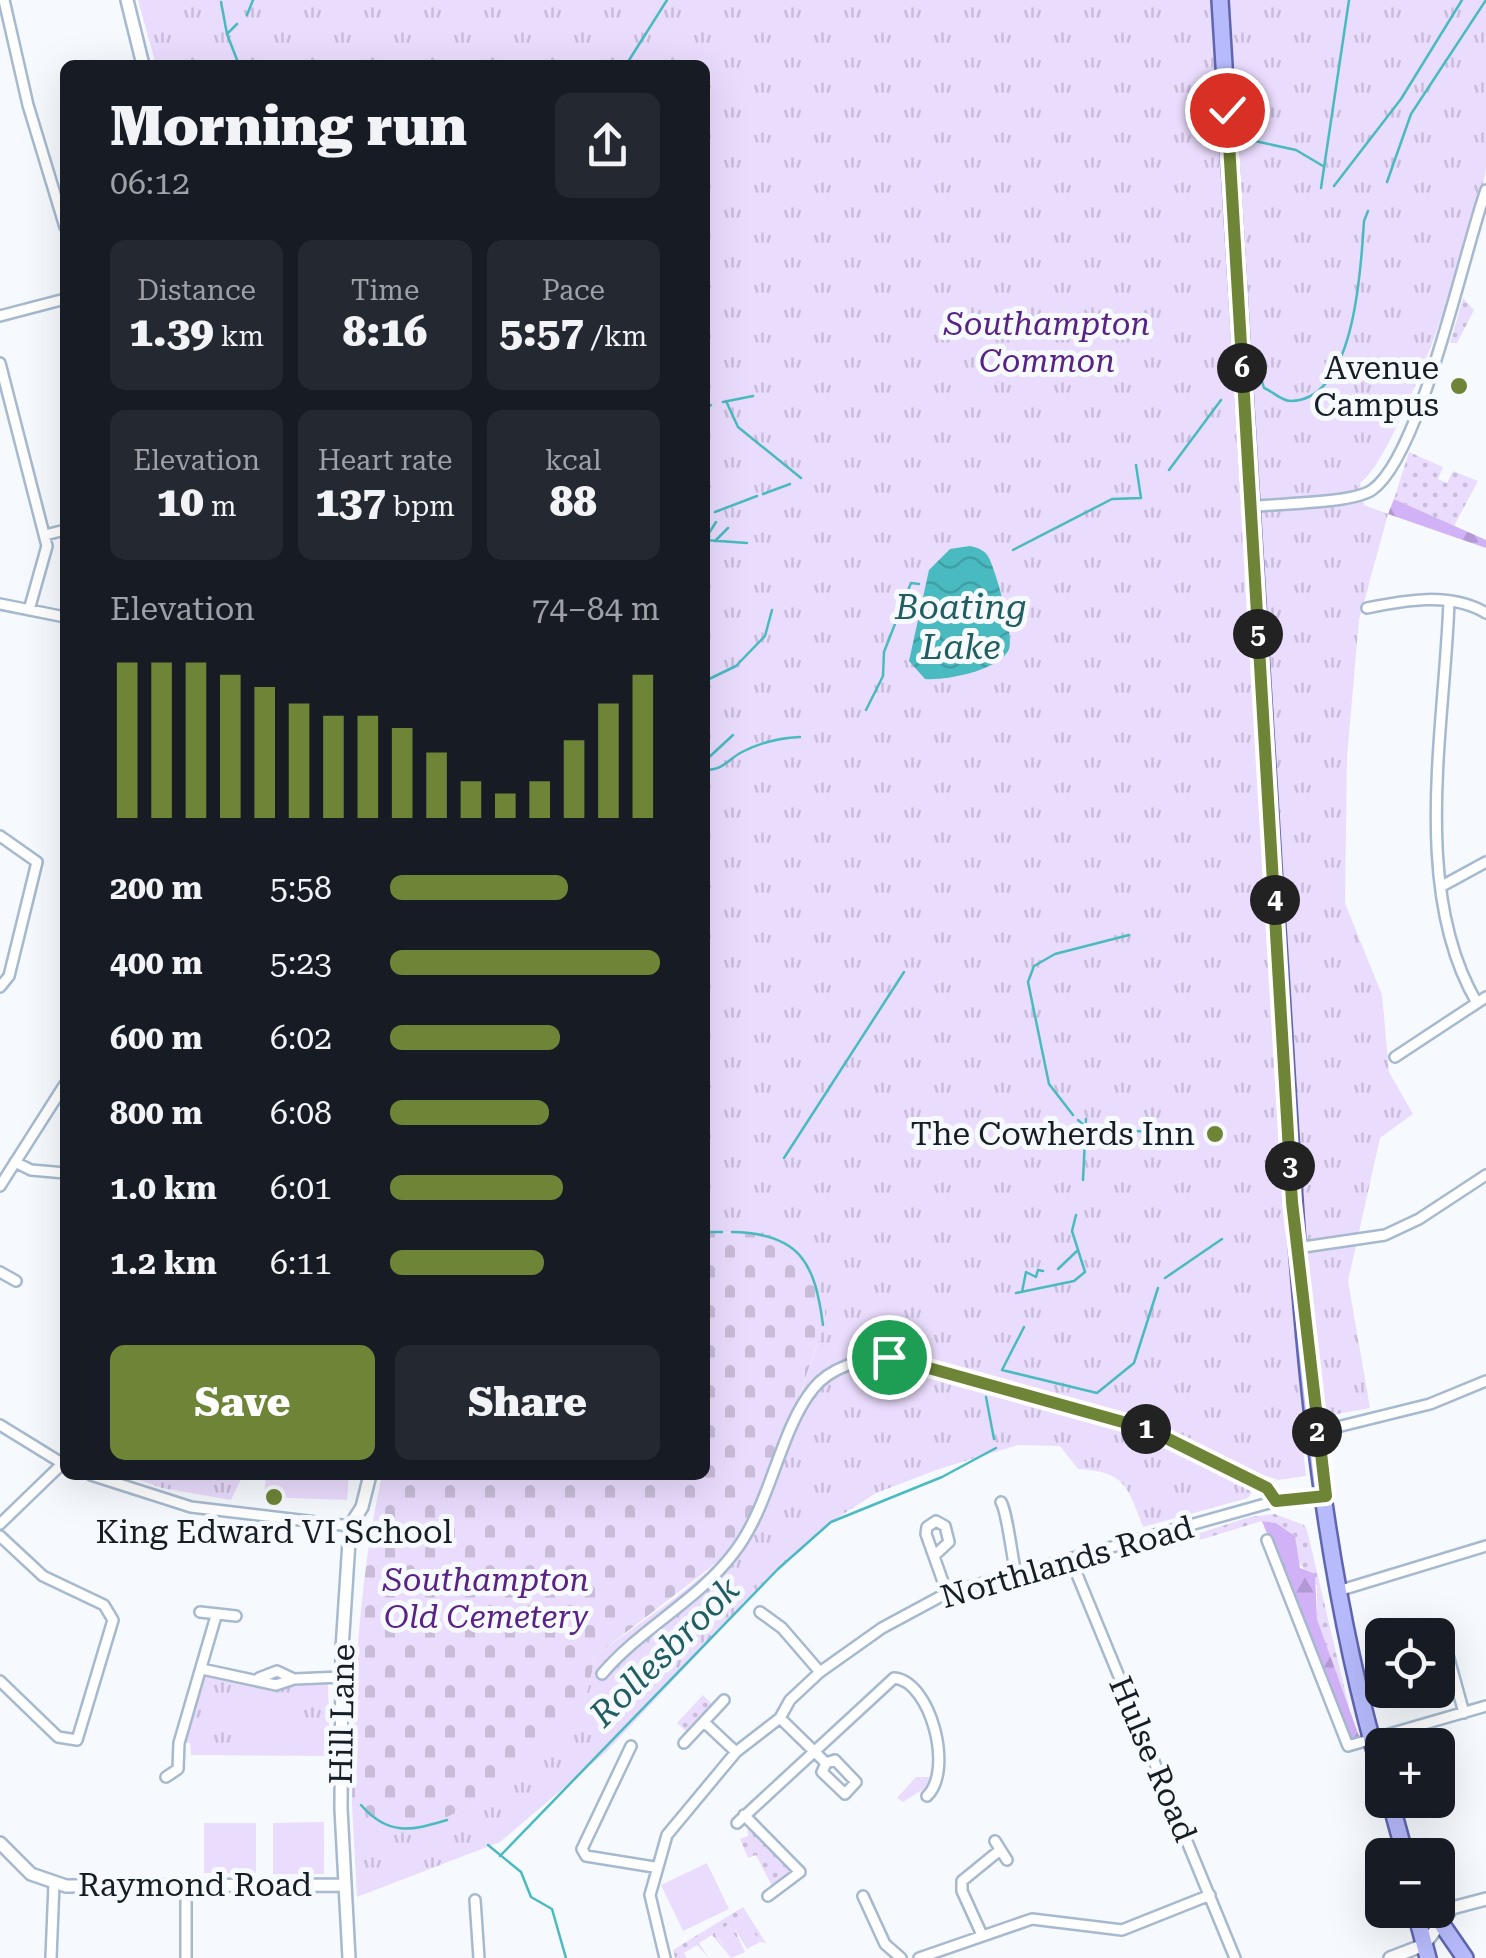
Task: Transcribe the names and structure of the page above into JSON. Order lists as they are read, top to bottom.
{
  "streets": {
    "street": [
      "Northlands Road",
      "Hill Lane",
      "Hulse Road",
      "Raymond Road"
    ]
  },
  "crossings": [
    ["Northlands Road", "Hulse Road"],
    ["Hill Lane", "Raymond Road"]
  ],
  "water": ["Boating Lake", "Rollesbrook"],
  "parks": ["Southampton Common", "Southampton Old Cemetery"],
  "places": ["Avenue Campus", "The Cowherds Inn", "King Edward VI School"],
  "page": {
    "heading": ["Morning run", "06:12"],
    "stats": [
      ["Distance", "1.39 km"],
      ["Time", "8:16"],
      ["Pace", "5:57 /km"],
      ["Elevation", "10 m"],
      ["Heart rate", "137 bpm"],
      ["kcal", "88"]
    ],
    "pins": [
      "6",
      "5",
      "4",
      "3",
      "1",
      "2"
    ],
    "chart": ["Elevation", "74–84 m"],
    "list": [
      {
        "name": "200 m",
        "note": "5:58"
      },
      {
        "name": "400 m",
        "note": "5:23"
      },
      {
        "name": "600 m",
        "note": "6:02"
      },
      {
        "name": "800 m",
        "note": "6:08"
      },
      {
        "name": "1.0 km",
        "note": "6:01"
      },
      {
        "name": "1.2 km",
        "note": "6:11"
      }
    ],
    "buttons": ["Save", "Share"],
    "map_buttons": ["+", "−"]
  }
}
